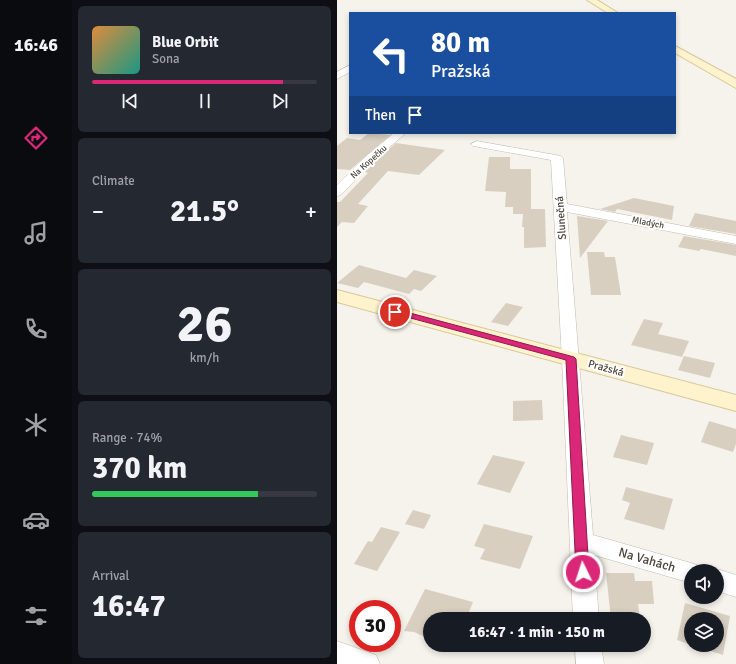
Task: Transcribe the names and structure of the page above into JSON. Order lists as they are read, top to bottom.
{
  "streets": {
    "street": [
      "Na Kopečku",
      "Slunečná",
      "Mladých",
      "Pražská",
      "Na Vahách"
    ]
  },
  "crossings": [
    ["Slunečná", "Mladých"],
    ["Slunečná", "Pražská"],
    ["Slunečná", "Na Vahách"]
  ],
  "page": {
    "tabs": "16:46",
    "turn": ["80 m", "Pražská"],
    "song": ["Blue Orbit", "Sona"],
    "then": "Then",
    "tile": [
      "Climate",
      ["26", "km/h"],
      ["Range · 74%", "370 km"],
      ["Arrival", "16:47"]
    ],
    "heat": ["−", "21.5°", "+"],
    "limit": "30",
    "trip": "16:47 · 1 min · 150 m"
  }
}
